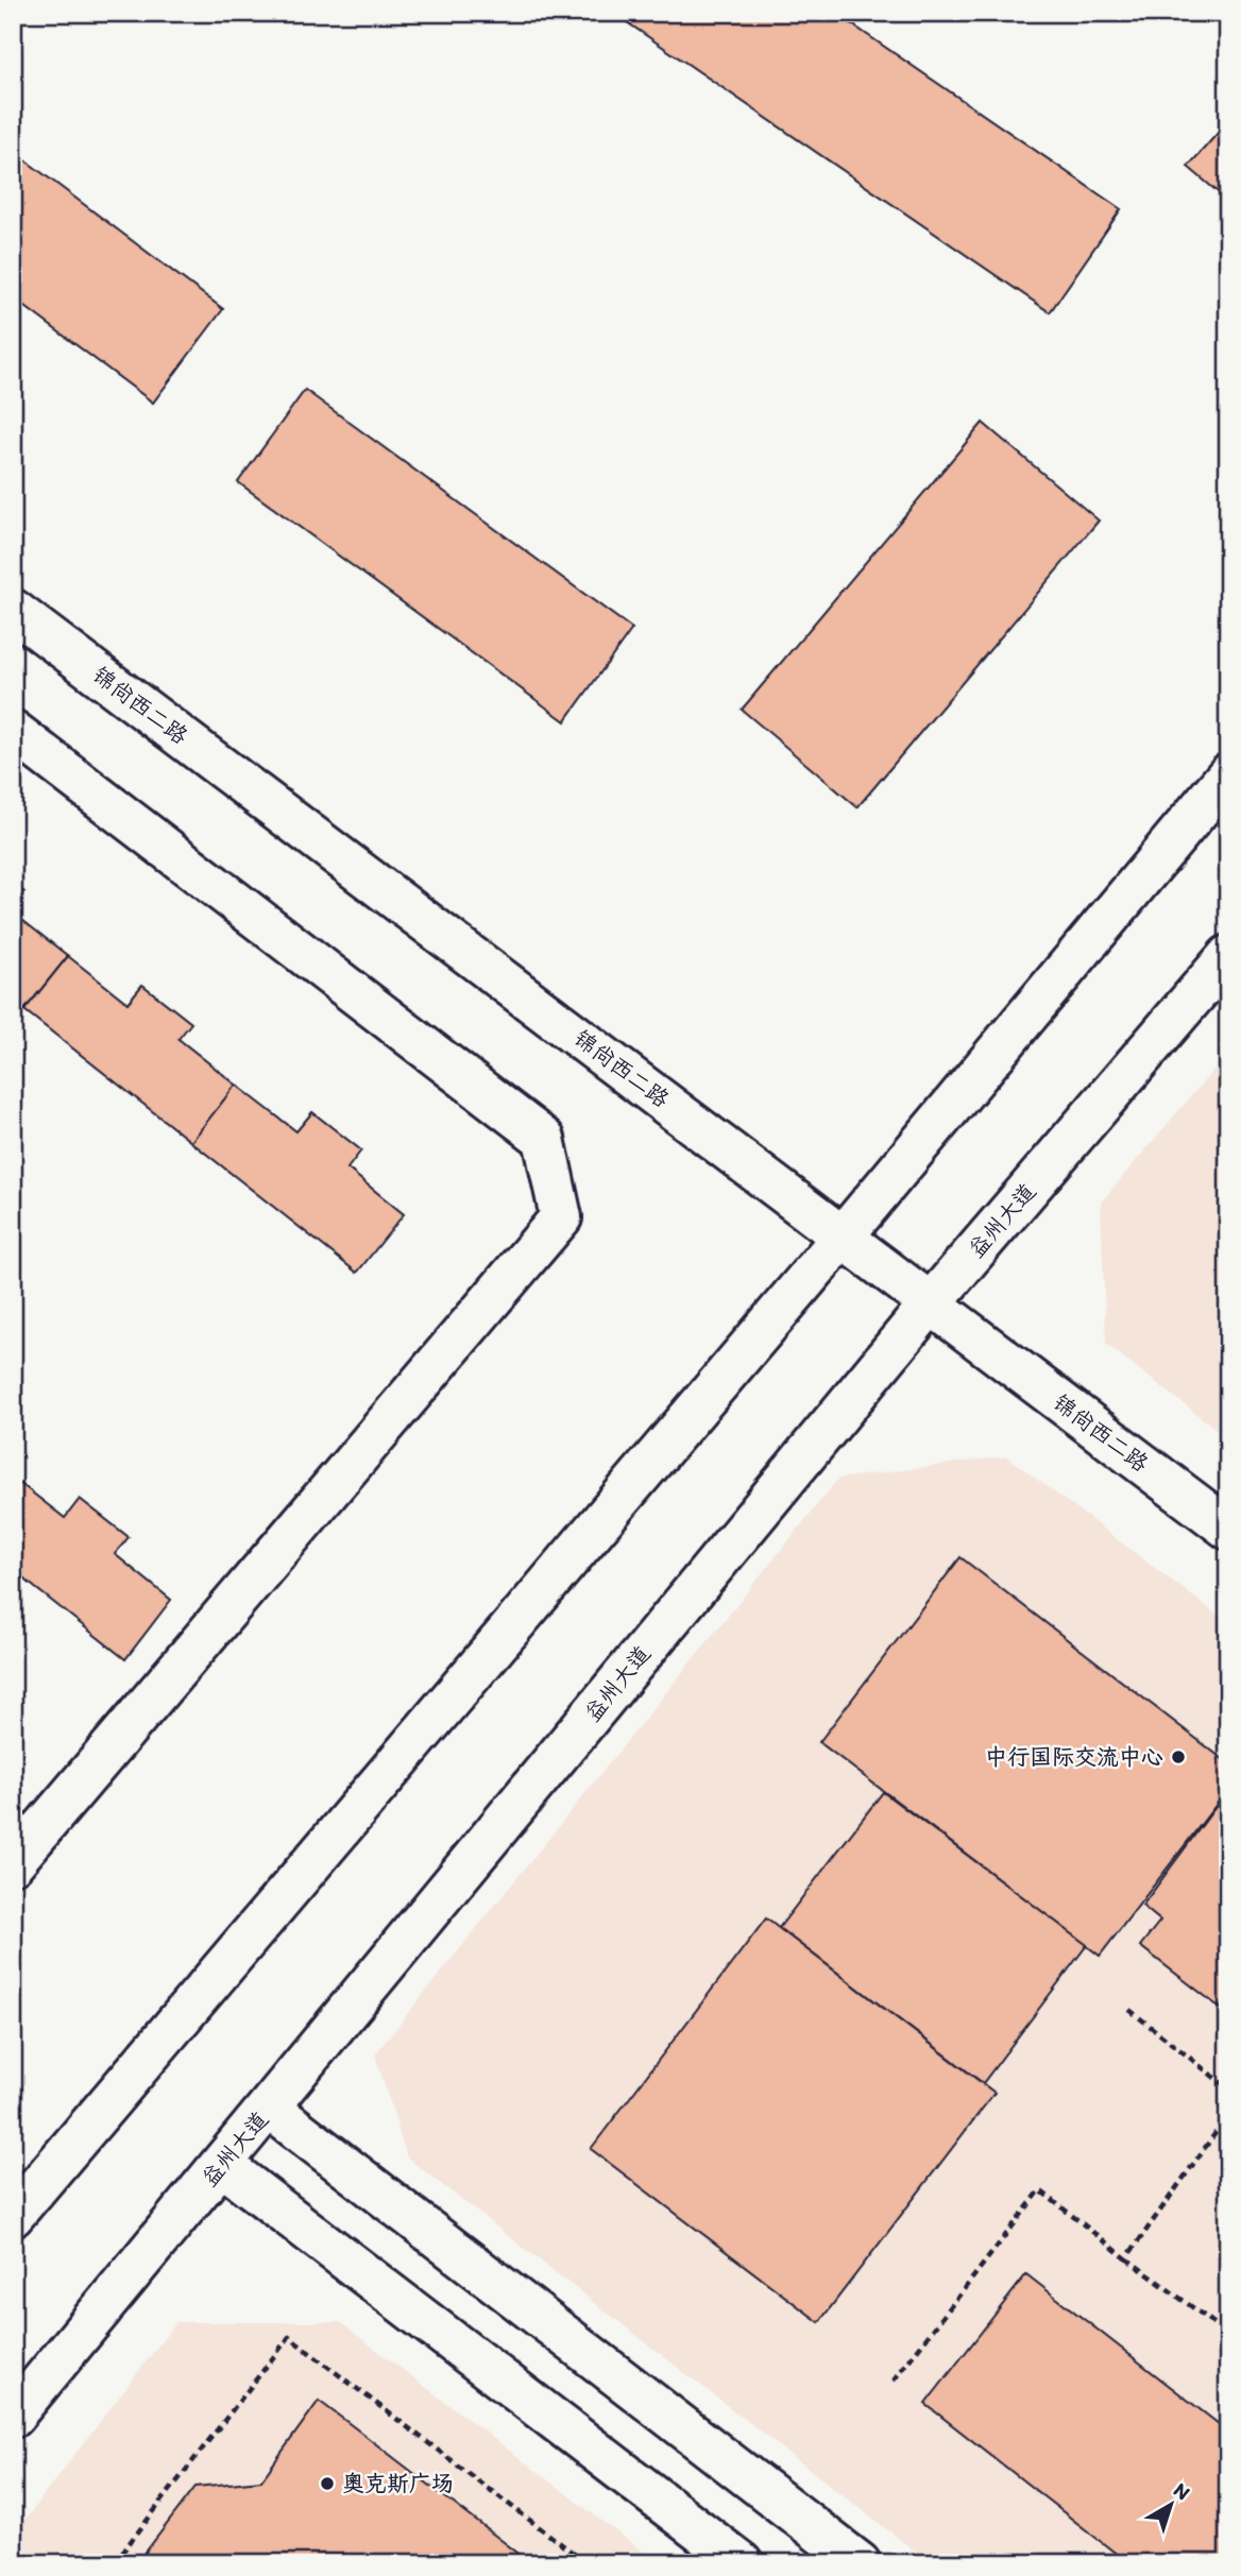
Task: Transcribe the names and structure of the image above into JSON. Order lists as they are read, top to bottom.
{
  "streets": {
    "street": ["锦尚西二路", "益州大道"]
  },
  "crossings": [
    ["锦尚西二路", "益州大道"]
  ],
  "places": ["中行国际交流中心", "奥克斯广场"],
  "north": "top right"
}
